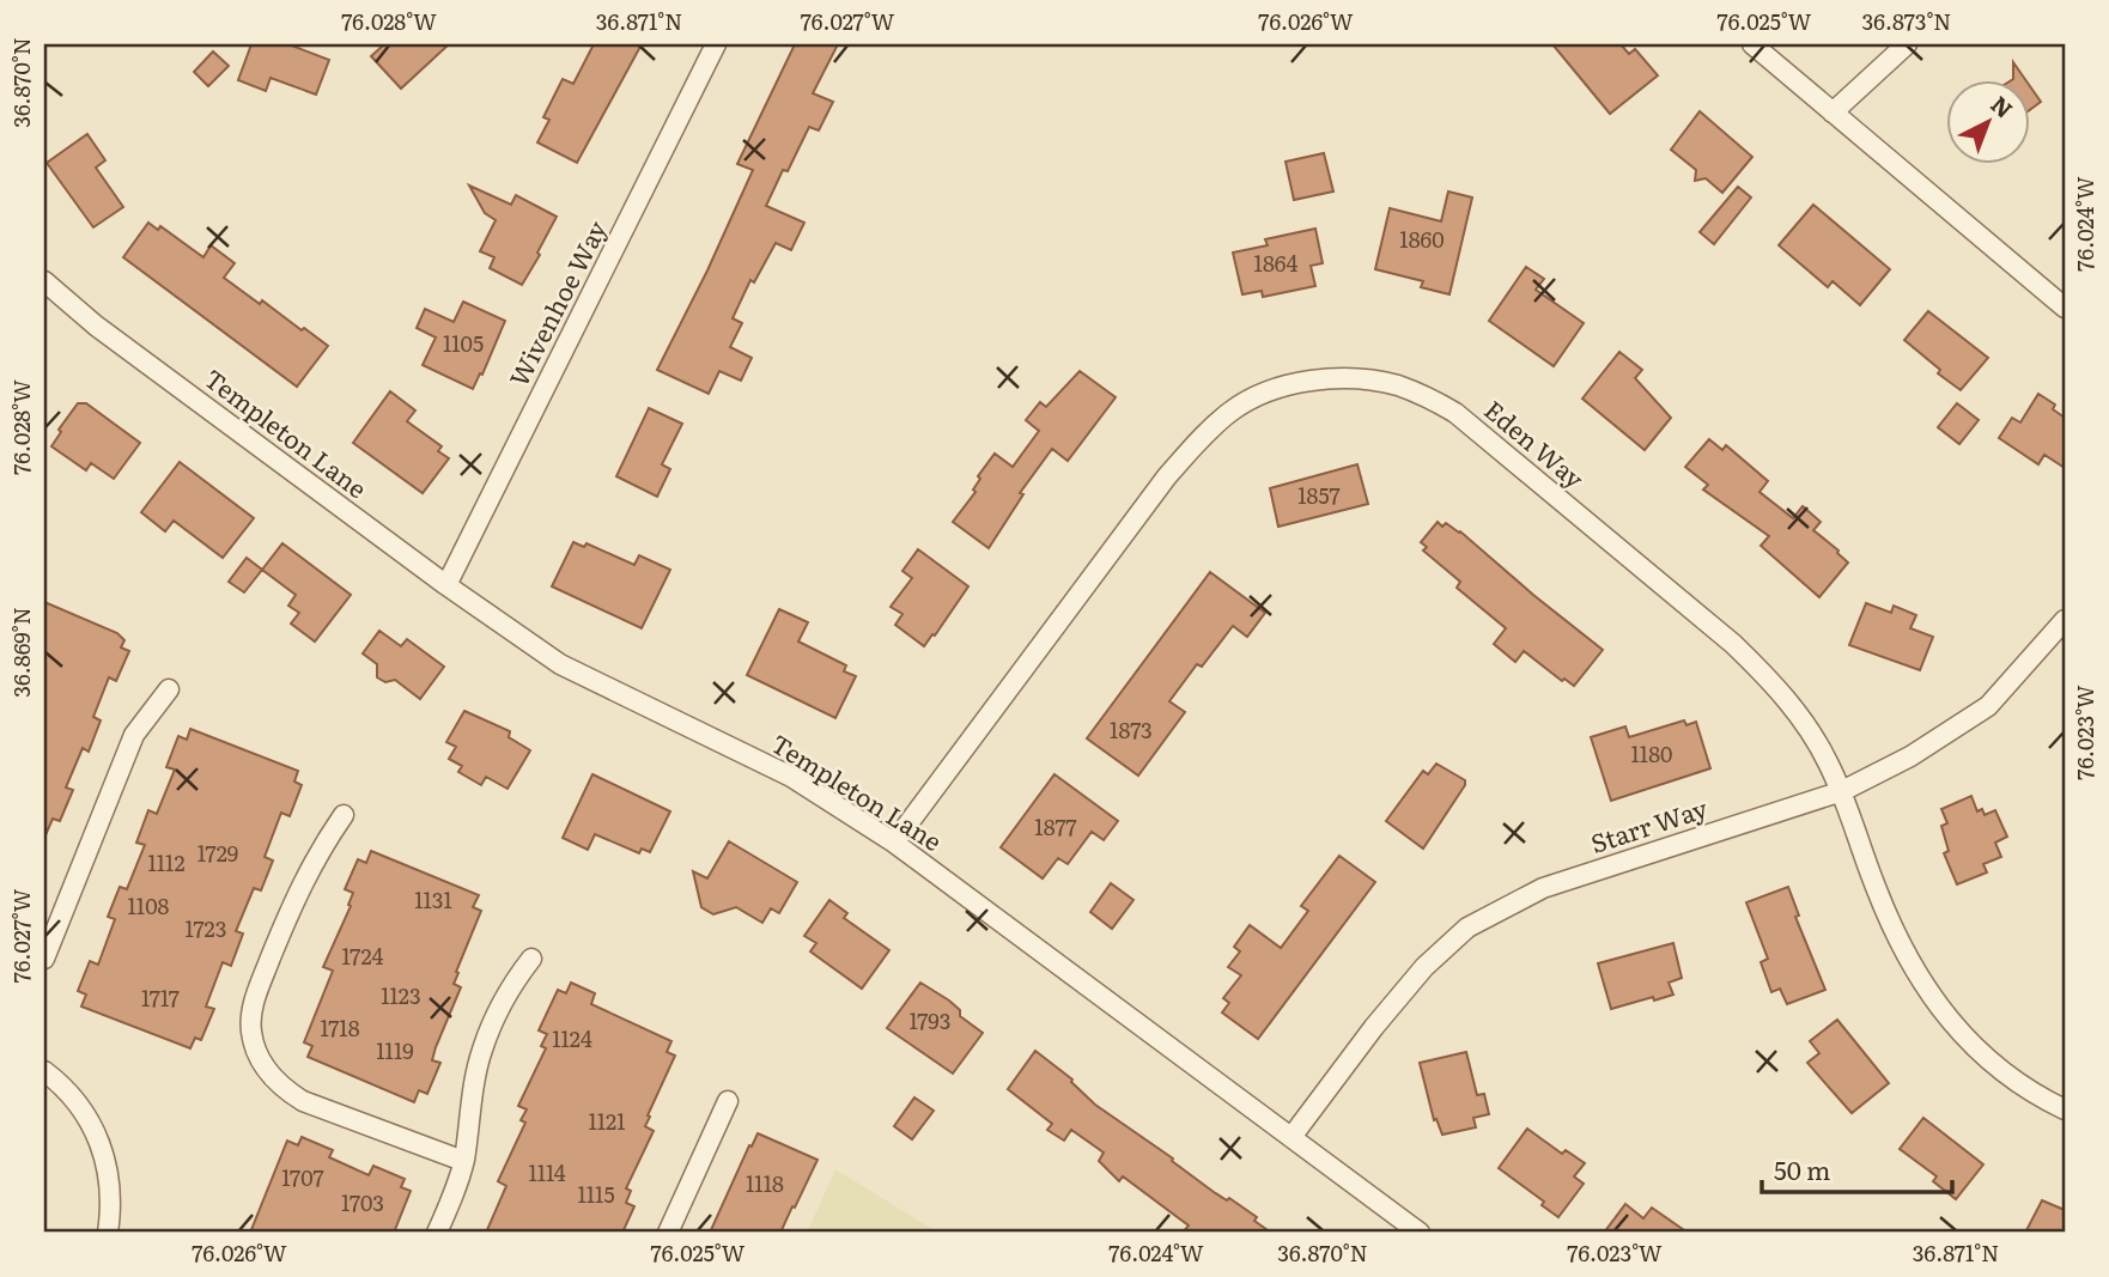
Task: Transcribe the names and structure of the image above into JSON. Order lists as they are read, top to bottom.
{
  "streets": {
    "street": [
      "Wivenhoe Way",
      "Templeton Lane",
      "Eden Way",
      "Starr Way"
    ]
  },
  "crossings": [
    ["Wivenhoe Way", "Templeton Lane"],
    ["Templeton Lane", "Eden Way"],
    ["Templeton Lane", "Starr Way"],
    ["Eden Way", "Starr Way"]
  ],
  "house_numbers": [
    "1860",
    "1864",
    "1105",
    "1857",
    "1873",
    "1180",
    "1877",
    "1729",
    "1112",
    "1131",
    "1108",
    "1723",
    "1724",
    "1123",
    "1717",
    "1793",
    "1718",
    "1124",
    "1119",
    "1121",
    "1114",
    "1707",
    "1118",
    "1115",
    "1703"
  ],
  "scale_bar": "50 m",
  "north": "top right",
  "coordinates": [
    "76.028°W",
    "36.871°N",
    "76.027°W",
    "76.026°W",
    "76.025°W",
    "36.873°N",
    "36.870°N",
    "76.024°W",
    "36.869°N",
    "76.023°W"
  ]
}
